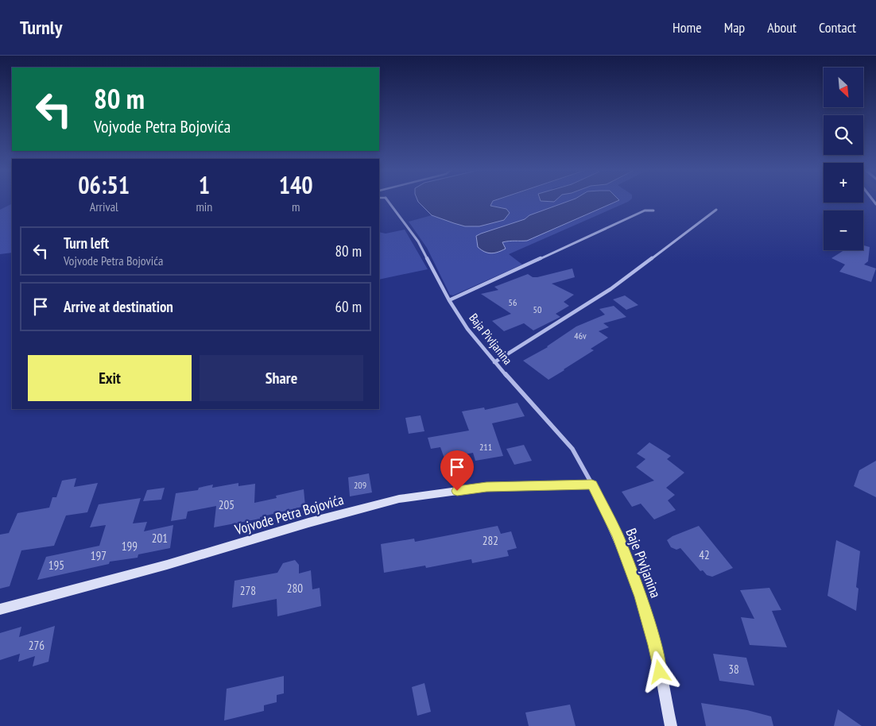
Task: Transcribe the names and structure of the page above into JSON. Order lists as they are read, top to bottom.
{
  "streets": {
    "street": ["Baja Pivljanina", "Vojvode Petra Bojovića", "Baje Pivljanina"]
  },
  "crossings": [
    ["Baja Pivljanina", "Vojvode Petra Bojovića"],
    ["Baja Pivljanina", "Baje Pivljanina"],
    ["Vojvode Petra Bojovića", "Baje Pivljanina"]
  ],
  "house_numbers": [
    "56",
    "50",
    "46v",
    "211",
    "209",
    "205",
    "201",
    "282",
    "199",
    "42",
    "197",
    "195",
    "280",
    "278",
    "276",
    "38"
  ],
  "north": "bottom right",
  "page": {
    "header": "Turnly",
    "nav": [
      "Home",
      "Map",
      "About",
      "Contact"
    ],
    "map_buttons": ["+", "−"],
    "turn": ["80 m", "Vojvode Petra Bojovića"],
    "eta": [
      "06:51",
      "Arrival",
      "1",
      "min",
      "140",
      "m"
    ],
    "list": [
      {
        "name": "Turn left",
        "note": "Vojvode Petra Bojovića",
        "value": "80 m"
      },
      {
        "name": "Arrive at destination",
        "value": "60 m"
      }
    ],
    "buttons": ["Exit", "Share"]
  }
}
